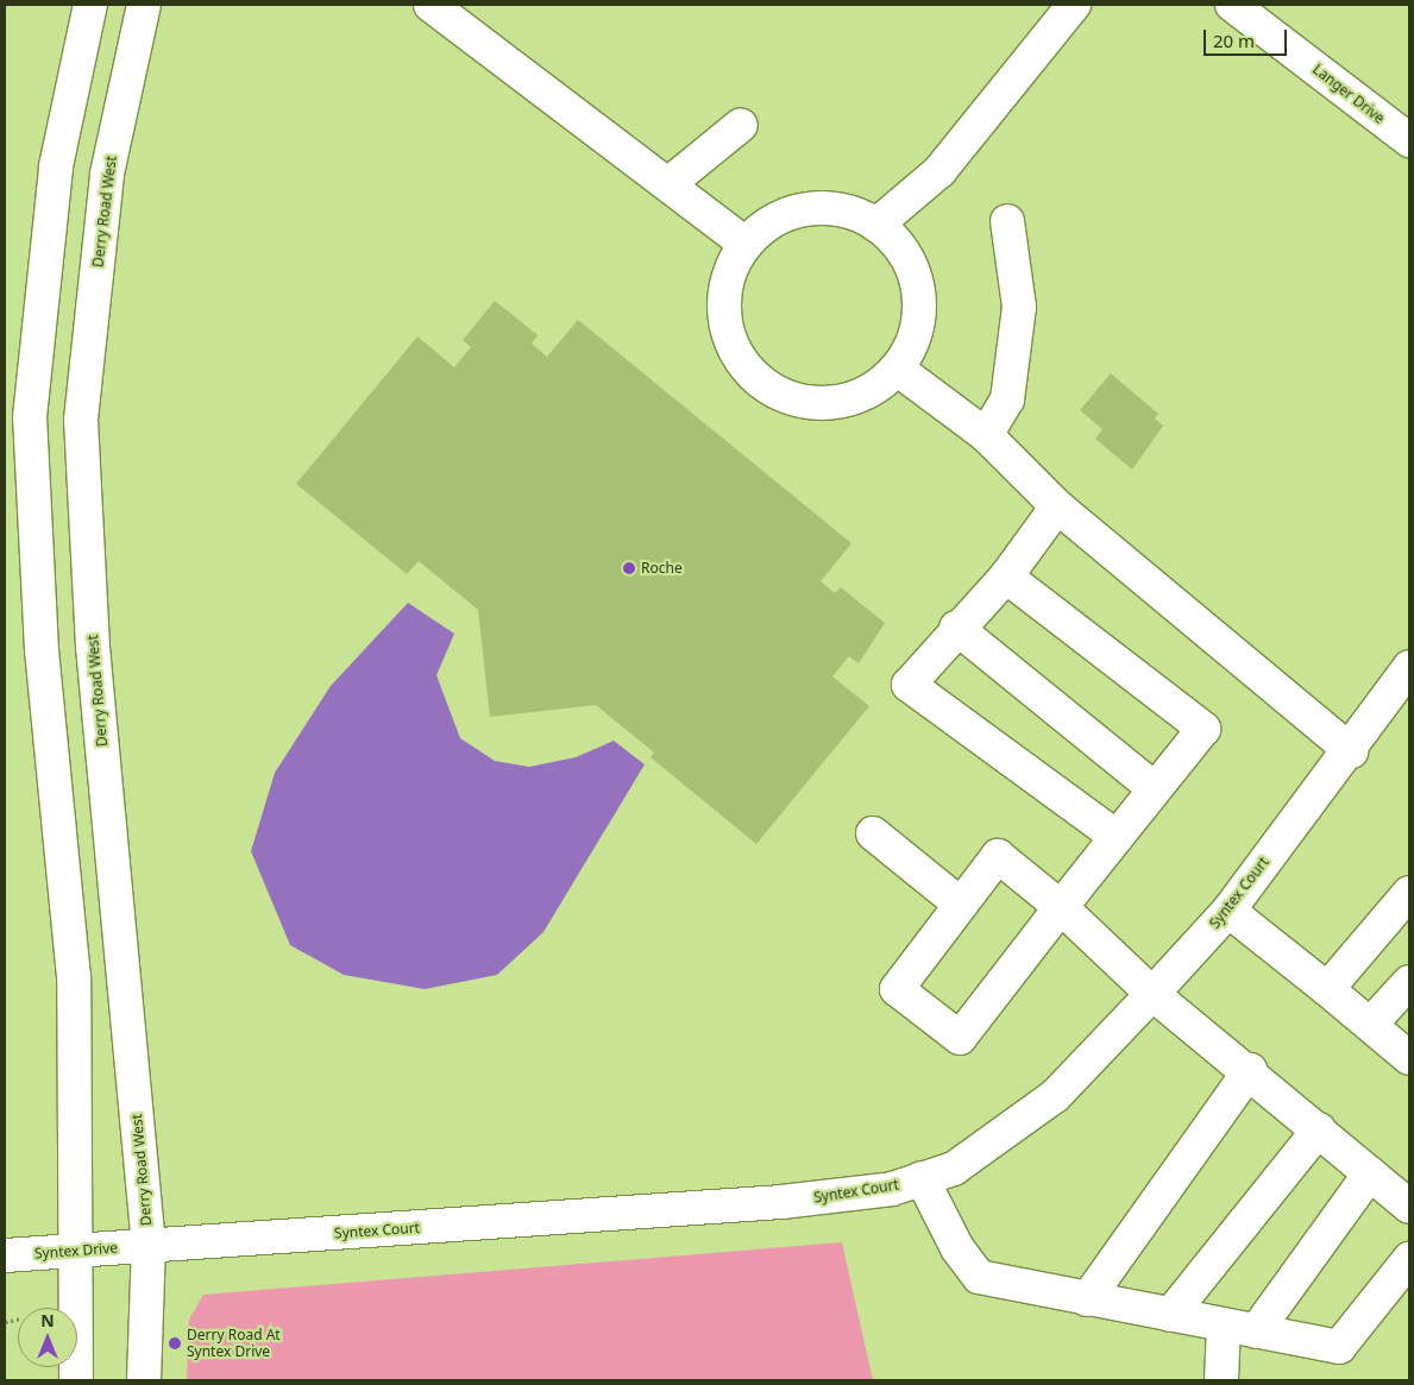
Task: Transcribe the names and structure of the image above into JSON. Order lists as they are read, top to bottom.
{
  "streets": {
    "main road": [
      "Langer Drive",
      "Derry Road West",
      "Syntex Court",
      "Syntex Drive"
    ]
  },
  "crossings": [
    ["Derry Road West", "Syntex Court"],
    ["Derry Road West", "Syntex Drive"],
    ["Syntex Court", "Syntex Drive"]
  ],
  "places": ["Roche", "Derry Road At Syntex Drive"],
  "scale_bar": "20 m",
  "north": "top"
}
